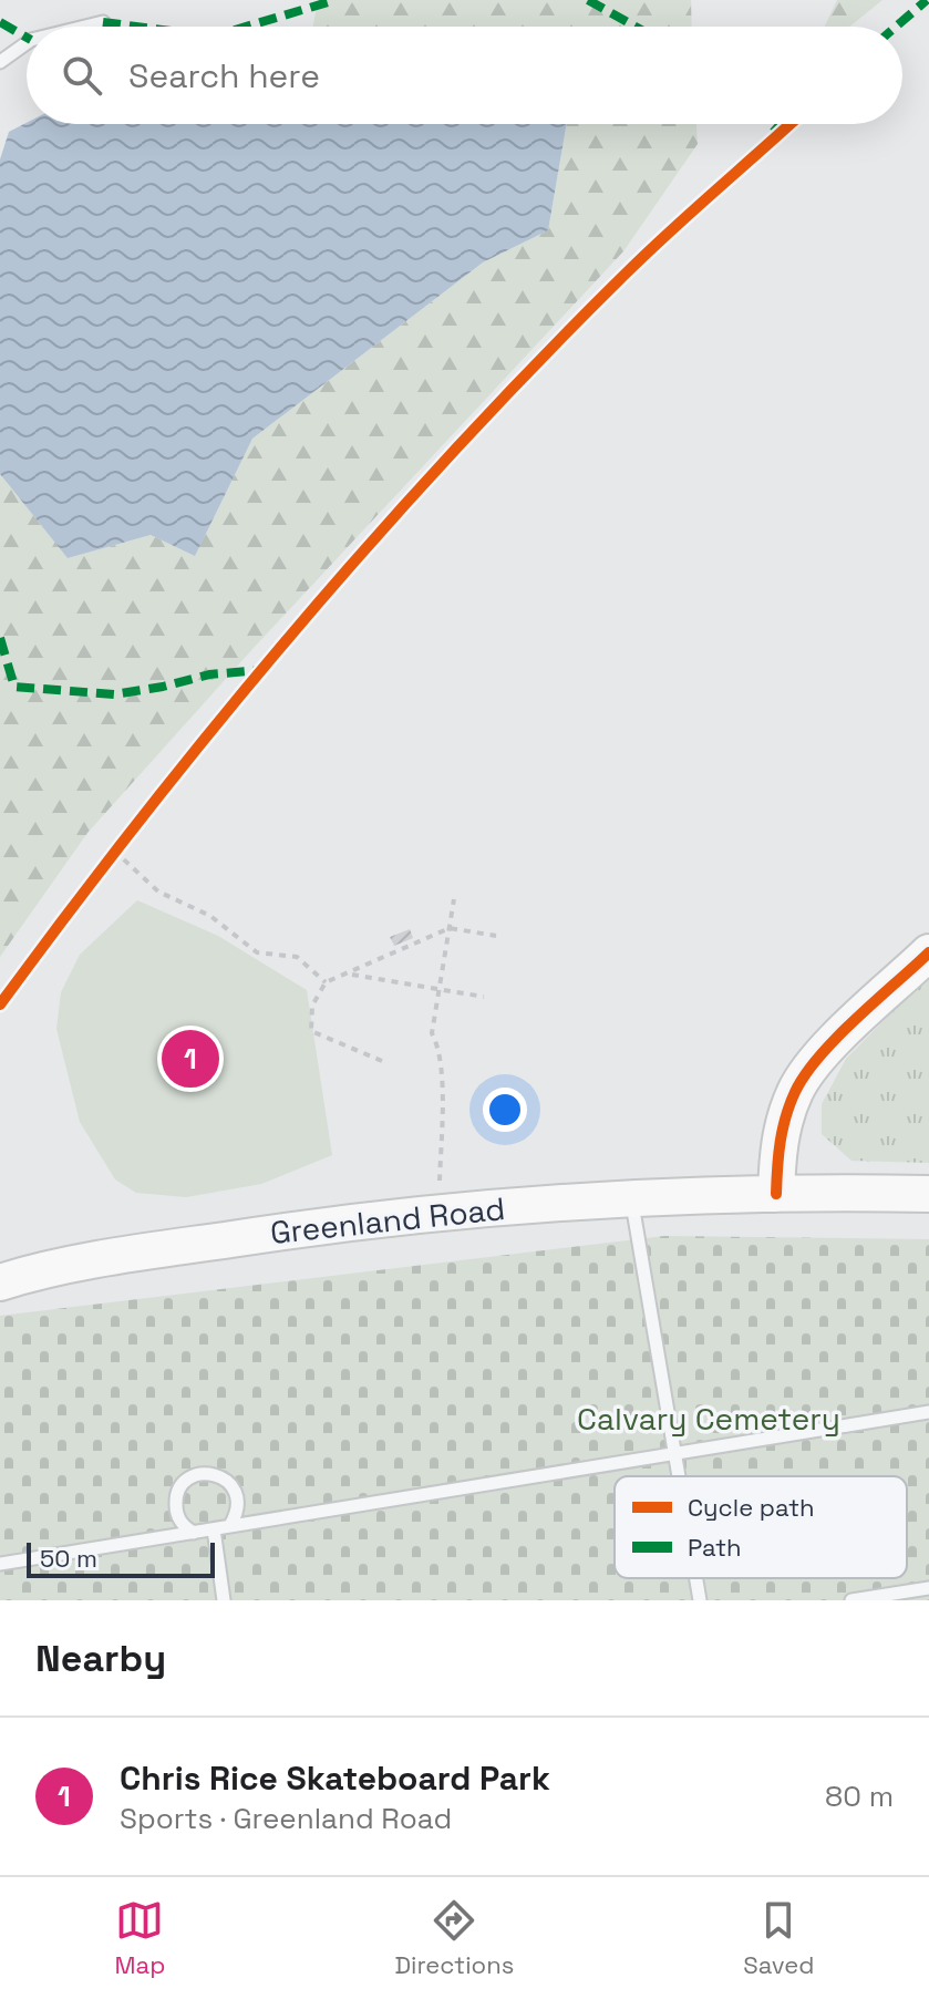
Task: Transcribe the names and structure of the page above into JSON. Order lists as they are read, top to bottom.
{
  "streets": {
    "main road": ["Greenland Road"]
  },
  "parks": ["Calvary Cemetery"],
  "legend": ["Cycle path", "Path"],
  "scale_bar": "50 m",
  "page": {
    "search": "Search here",
    "pins": "1",
    "scale": "50 m",
    "heading": "Nearby",
    "list": [
      {
        "mark": "1",
        "name": "Chris Rice Skateboard Park",
        "note": "Sports · Greenland Road",
        "value": "80 m"
      }
    ],
    "nav": ["Map", "Directions", "Saved"]
  }
}
